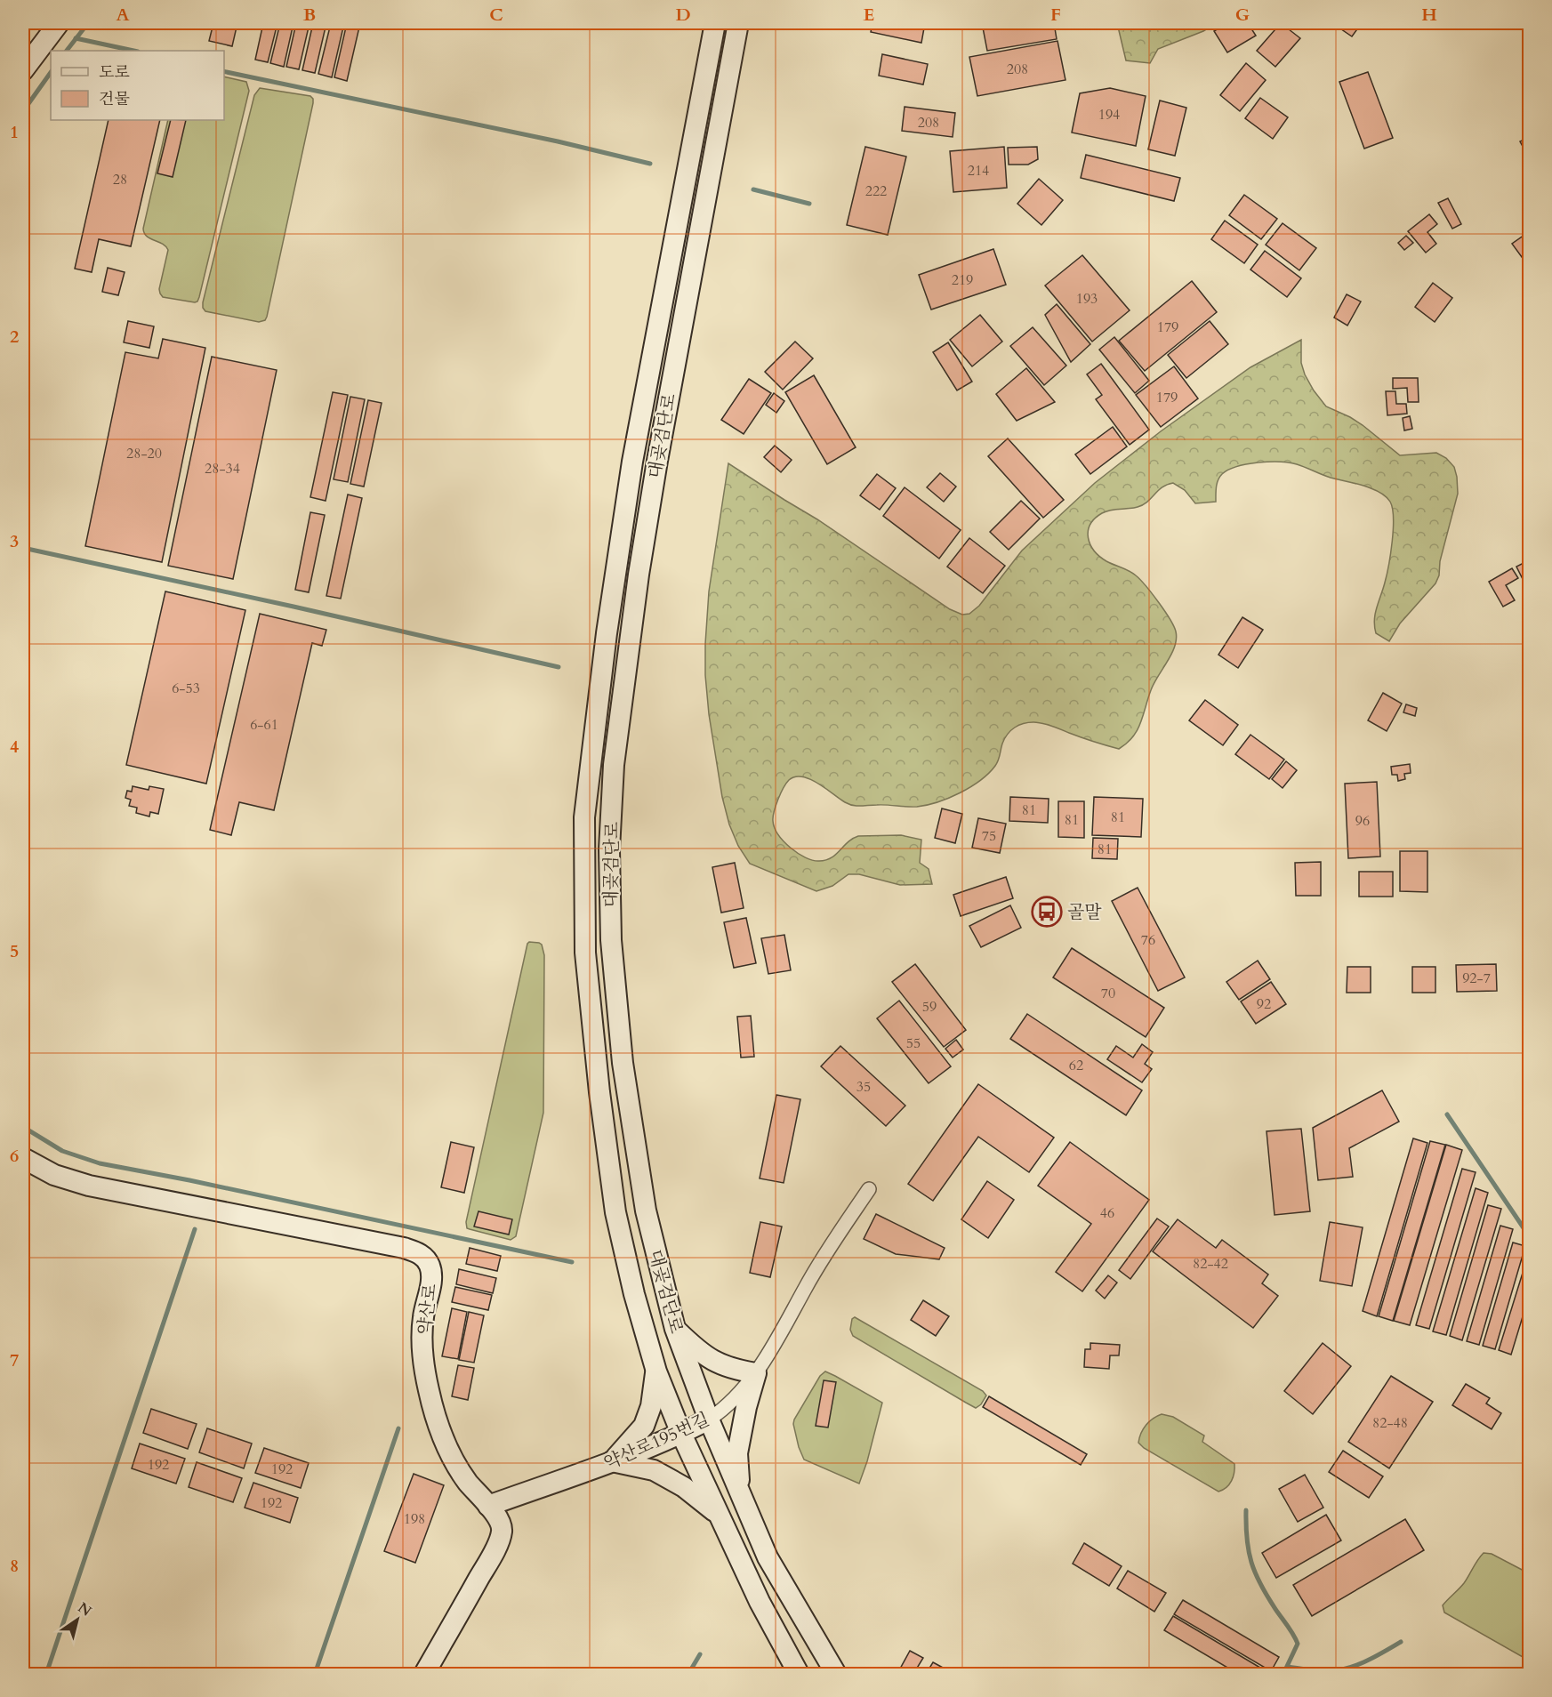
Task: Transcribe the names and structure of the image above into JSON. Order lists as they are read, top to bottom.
{
  "streets": {
    "main road": ["대곶검단로", "약산로", "약산로195번길"]
  },
  "crossings": [
    ["대곶검단로", "약산로195번길"],
    ["약산로", "약산로195번길"]
  ],
  "places": {
    "bus stop": ["골말"]
  },
  "house_numbers": [
    "208",
    "194",
    "208",
    "214",
    "28",
    "222",
    "219",
    "193",
    "179",
    "179",
    "28-20",
    "28-34",
    "6-53",
    "6-61",
    "81",
    "81",
    "81",
    "96",
    "75",
    "81",
    "76",
    "92-7",
    "70",
    "92",
    "59",
    "55",
    "62",
    "35",
    "46",
    "82-42",
    "82-48",
    "192",
    "192",
    "192",
    "198"
  ],
  "legend": ["도로", "건물"],
  "north": "top right",
  "grid": {
    "columns": [
      "A",
      "B",
      "C",
      "D",
      "E",
      "F",
      "G",
      "H"
    ],
    "rows": [
      "1",
      "2",
      "3",
      "4",
      "5",
      "6",
      "7",
      "8"
    ]
  }
}
